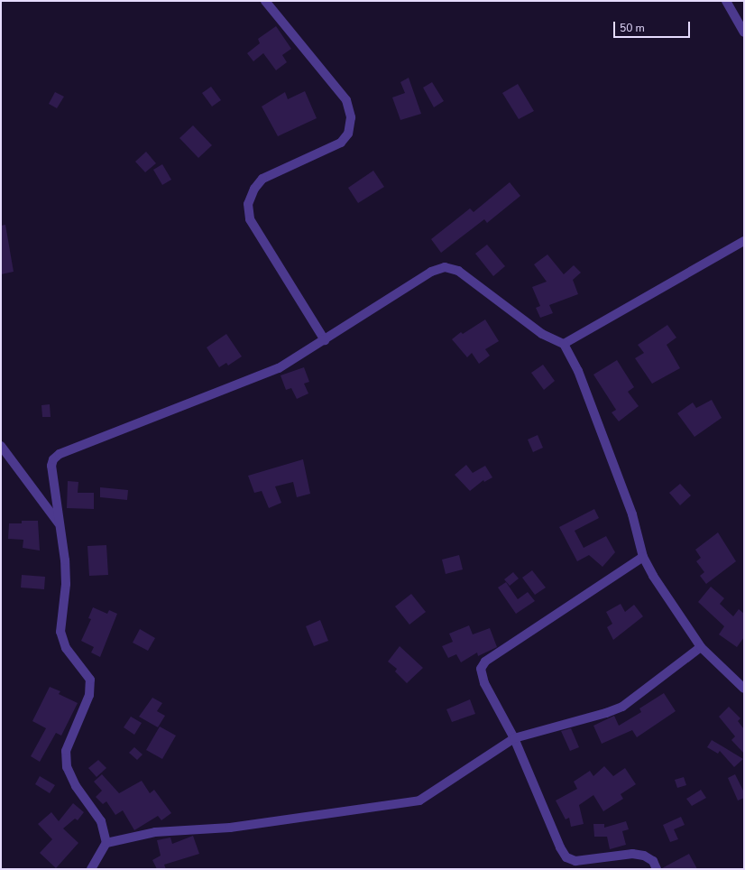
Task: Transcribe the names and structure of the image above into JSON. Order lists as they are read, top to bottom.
{
  "scale_bar": "50 m"
}
